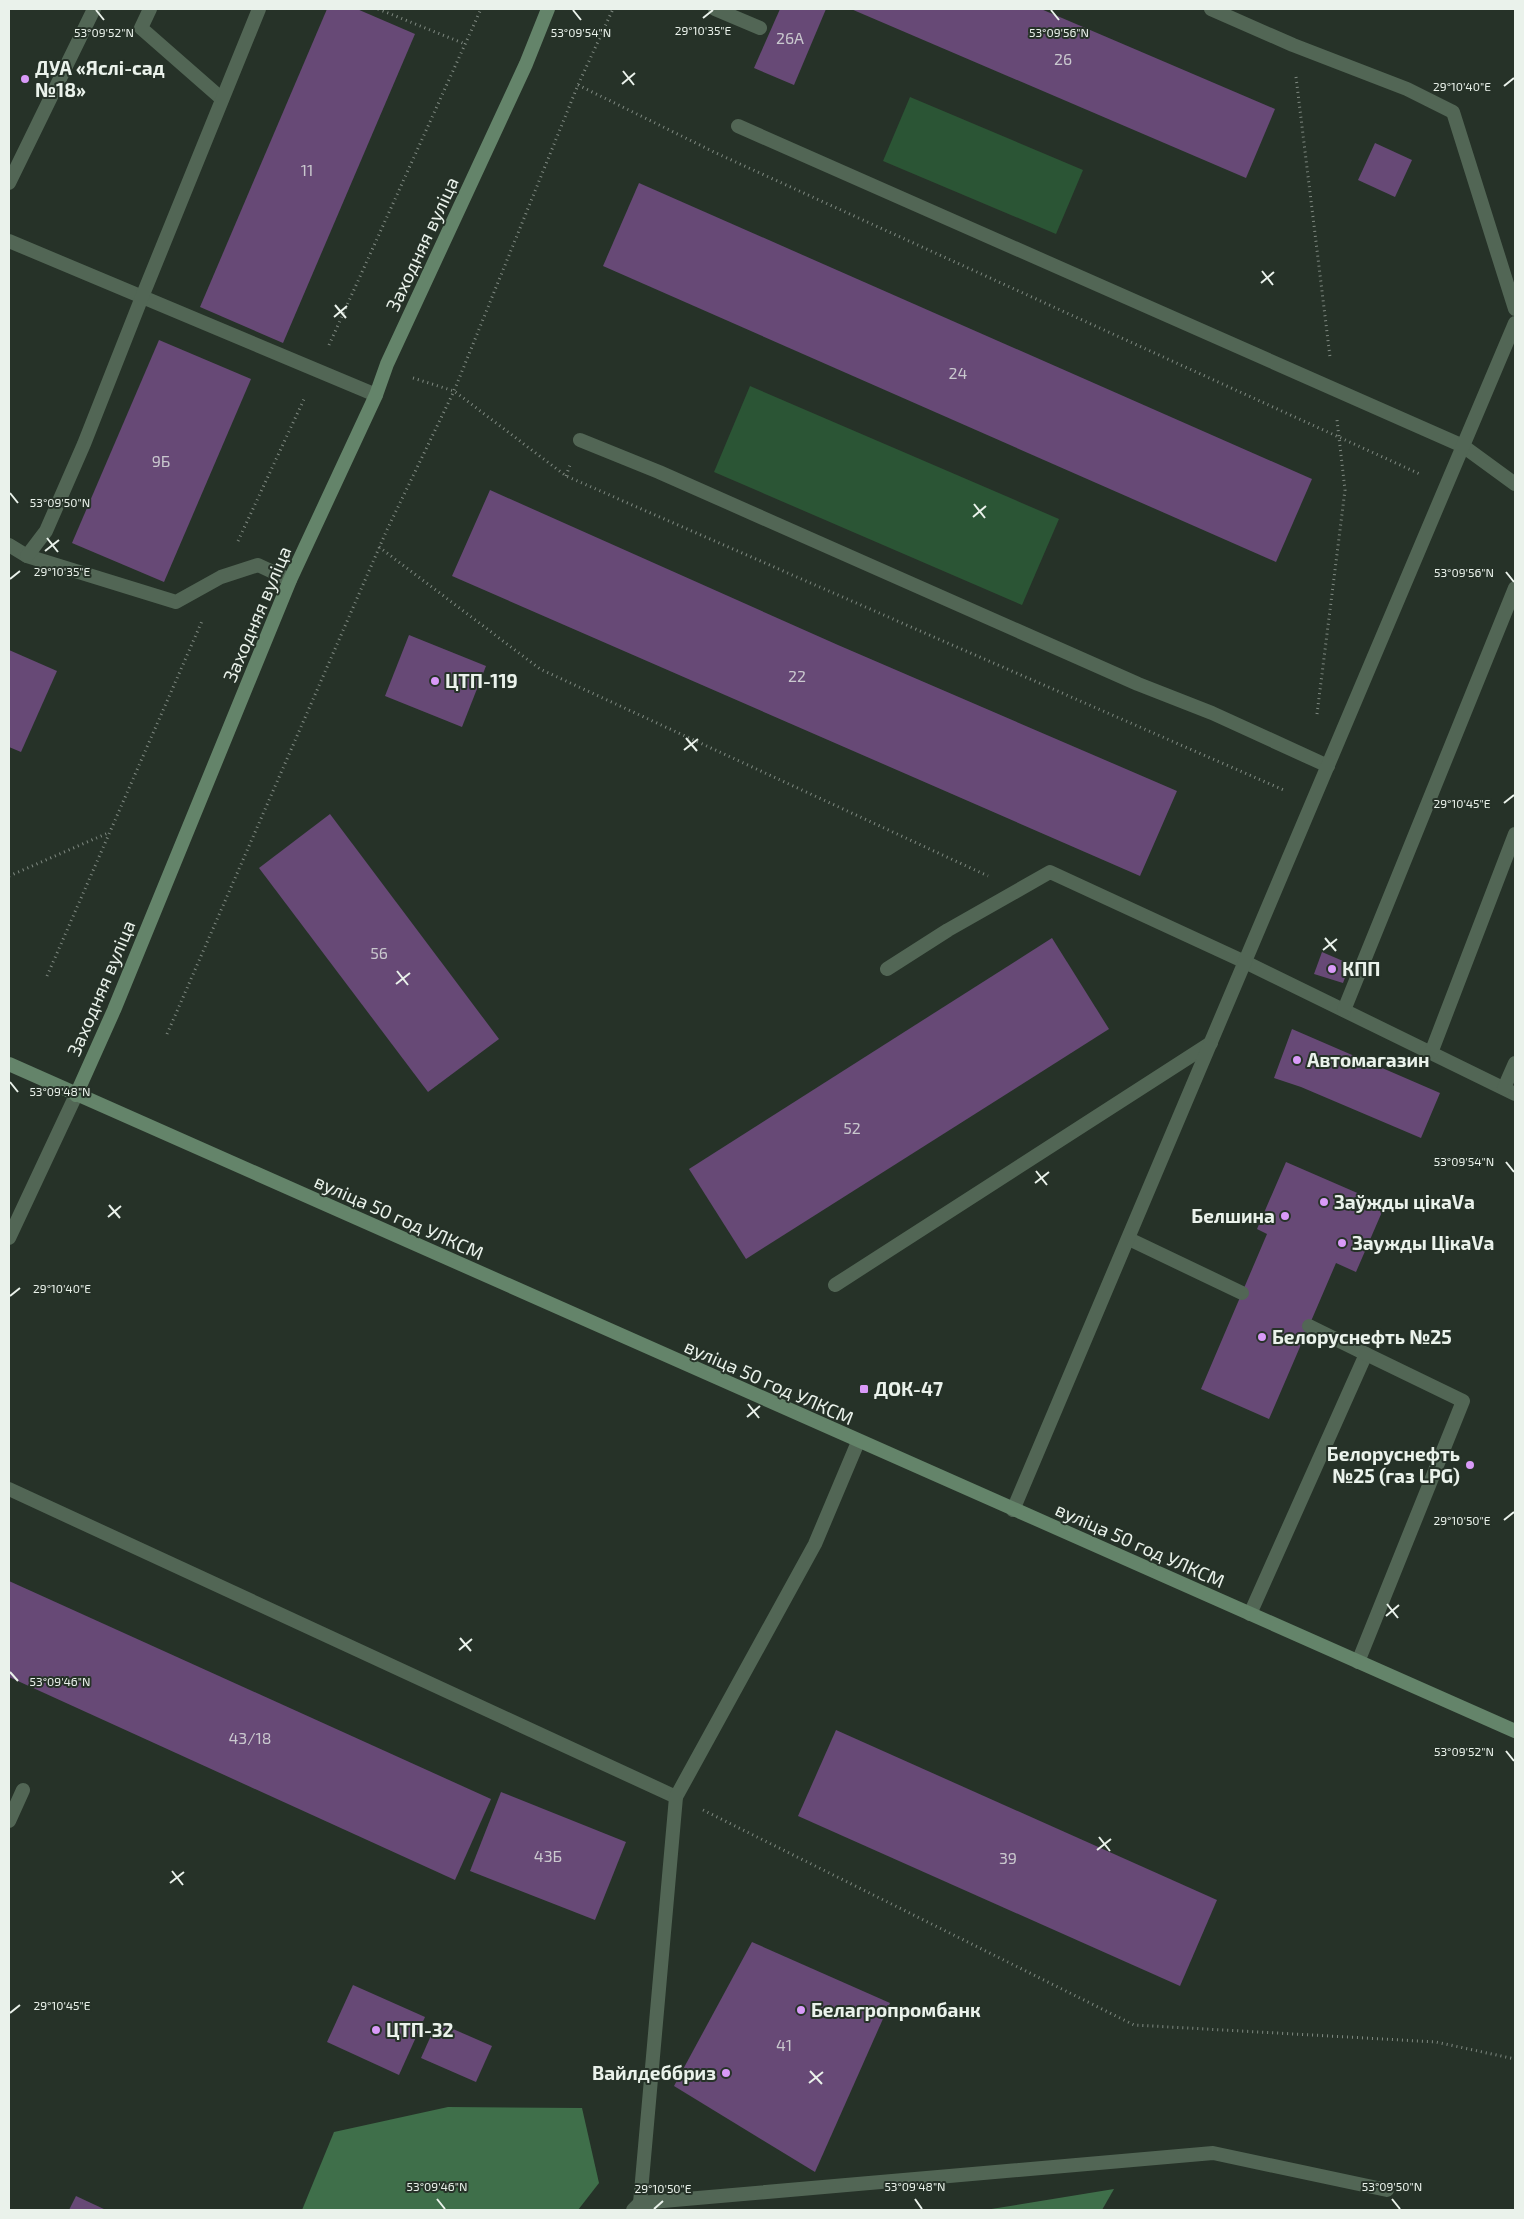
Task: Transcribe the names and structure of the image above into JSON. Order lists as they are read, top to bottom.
{
  "streets": {
    "main road": ["Заходняя вуліца", "вуліца 50 год УЛКСМ"]
  },
  "crossings": [
    ["Заходняя вуліца", "вуліца 50 год УЛКСМ"]
  ],
  "places": {
    "other": [
      "ДУА «Яслі-сад №18»",
      "ЦТП-119",
      "КПП",
      "Автомагазин",
      "Заўжды цікаVа",
      "Белшина",
      "Заужды ЦікаVа",
      "Белоруснефть №25",
      "Белоруснефть №25 (газ LPG)",
      "Белагропромбанк",
      "ЦТП-32",
      "Вайлдеббриз"
    ],
    "transit": ["ДОК-47"]
  },
  "house_numbers": [
    "26А",
    "26",
    "11",
    "24",
    "9Б",
    "22",
    "56",
    "52",
    "43/18",
    "43Б",
    "39",
    "41"
  ],
  "coordinates": [
    "29°10'35\"E",
    "53°09'52\"N",
    "53°09'56\"N",
    "53°09'54\"N",
    "29°10'40\"E",
    "53°09'50\"N",
    "29°10'45\"E",
    "53°09'48\"N",
    "29°10'50\"E",
    "53°09'46\"N"
  ]
}
